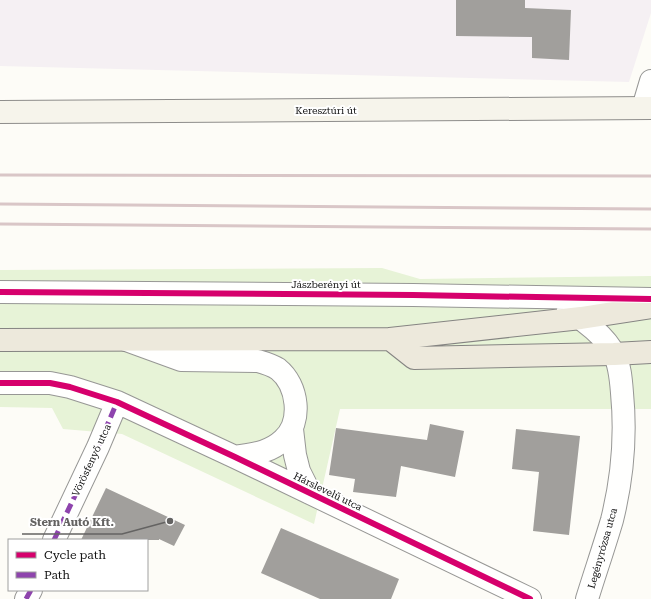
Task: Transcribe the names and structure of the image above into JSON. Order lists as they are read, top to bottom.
{
  "streets": {
    "main road": ["Keresztúri út"],
    "street": [
      "Jászberényi út",
      "Vörösfenyő utca",
      "Hárslevelű utca",
      "Legényrózsa utca"
    ]
  },
  "crossings": [
    ["Jászberényi út", "Legényrózsa utca"],
    ["Vörösfenyő utca", "Hárslevelű utca"]
  ],
  "places": ["Stern Autó Kft."],
  "legend": ["Cycle path", "Path"]
}
